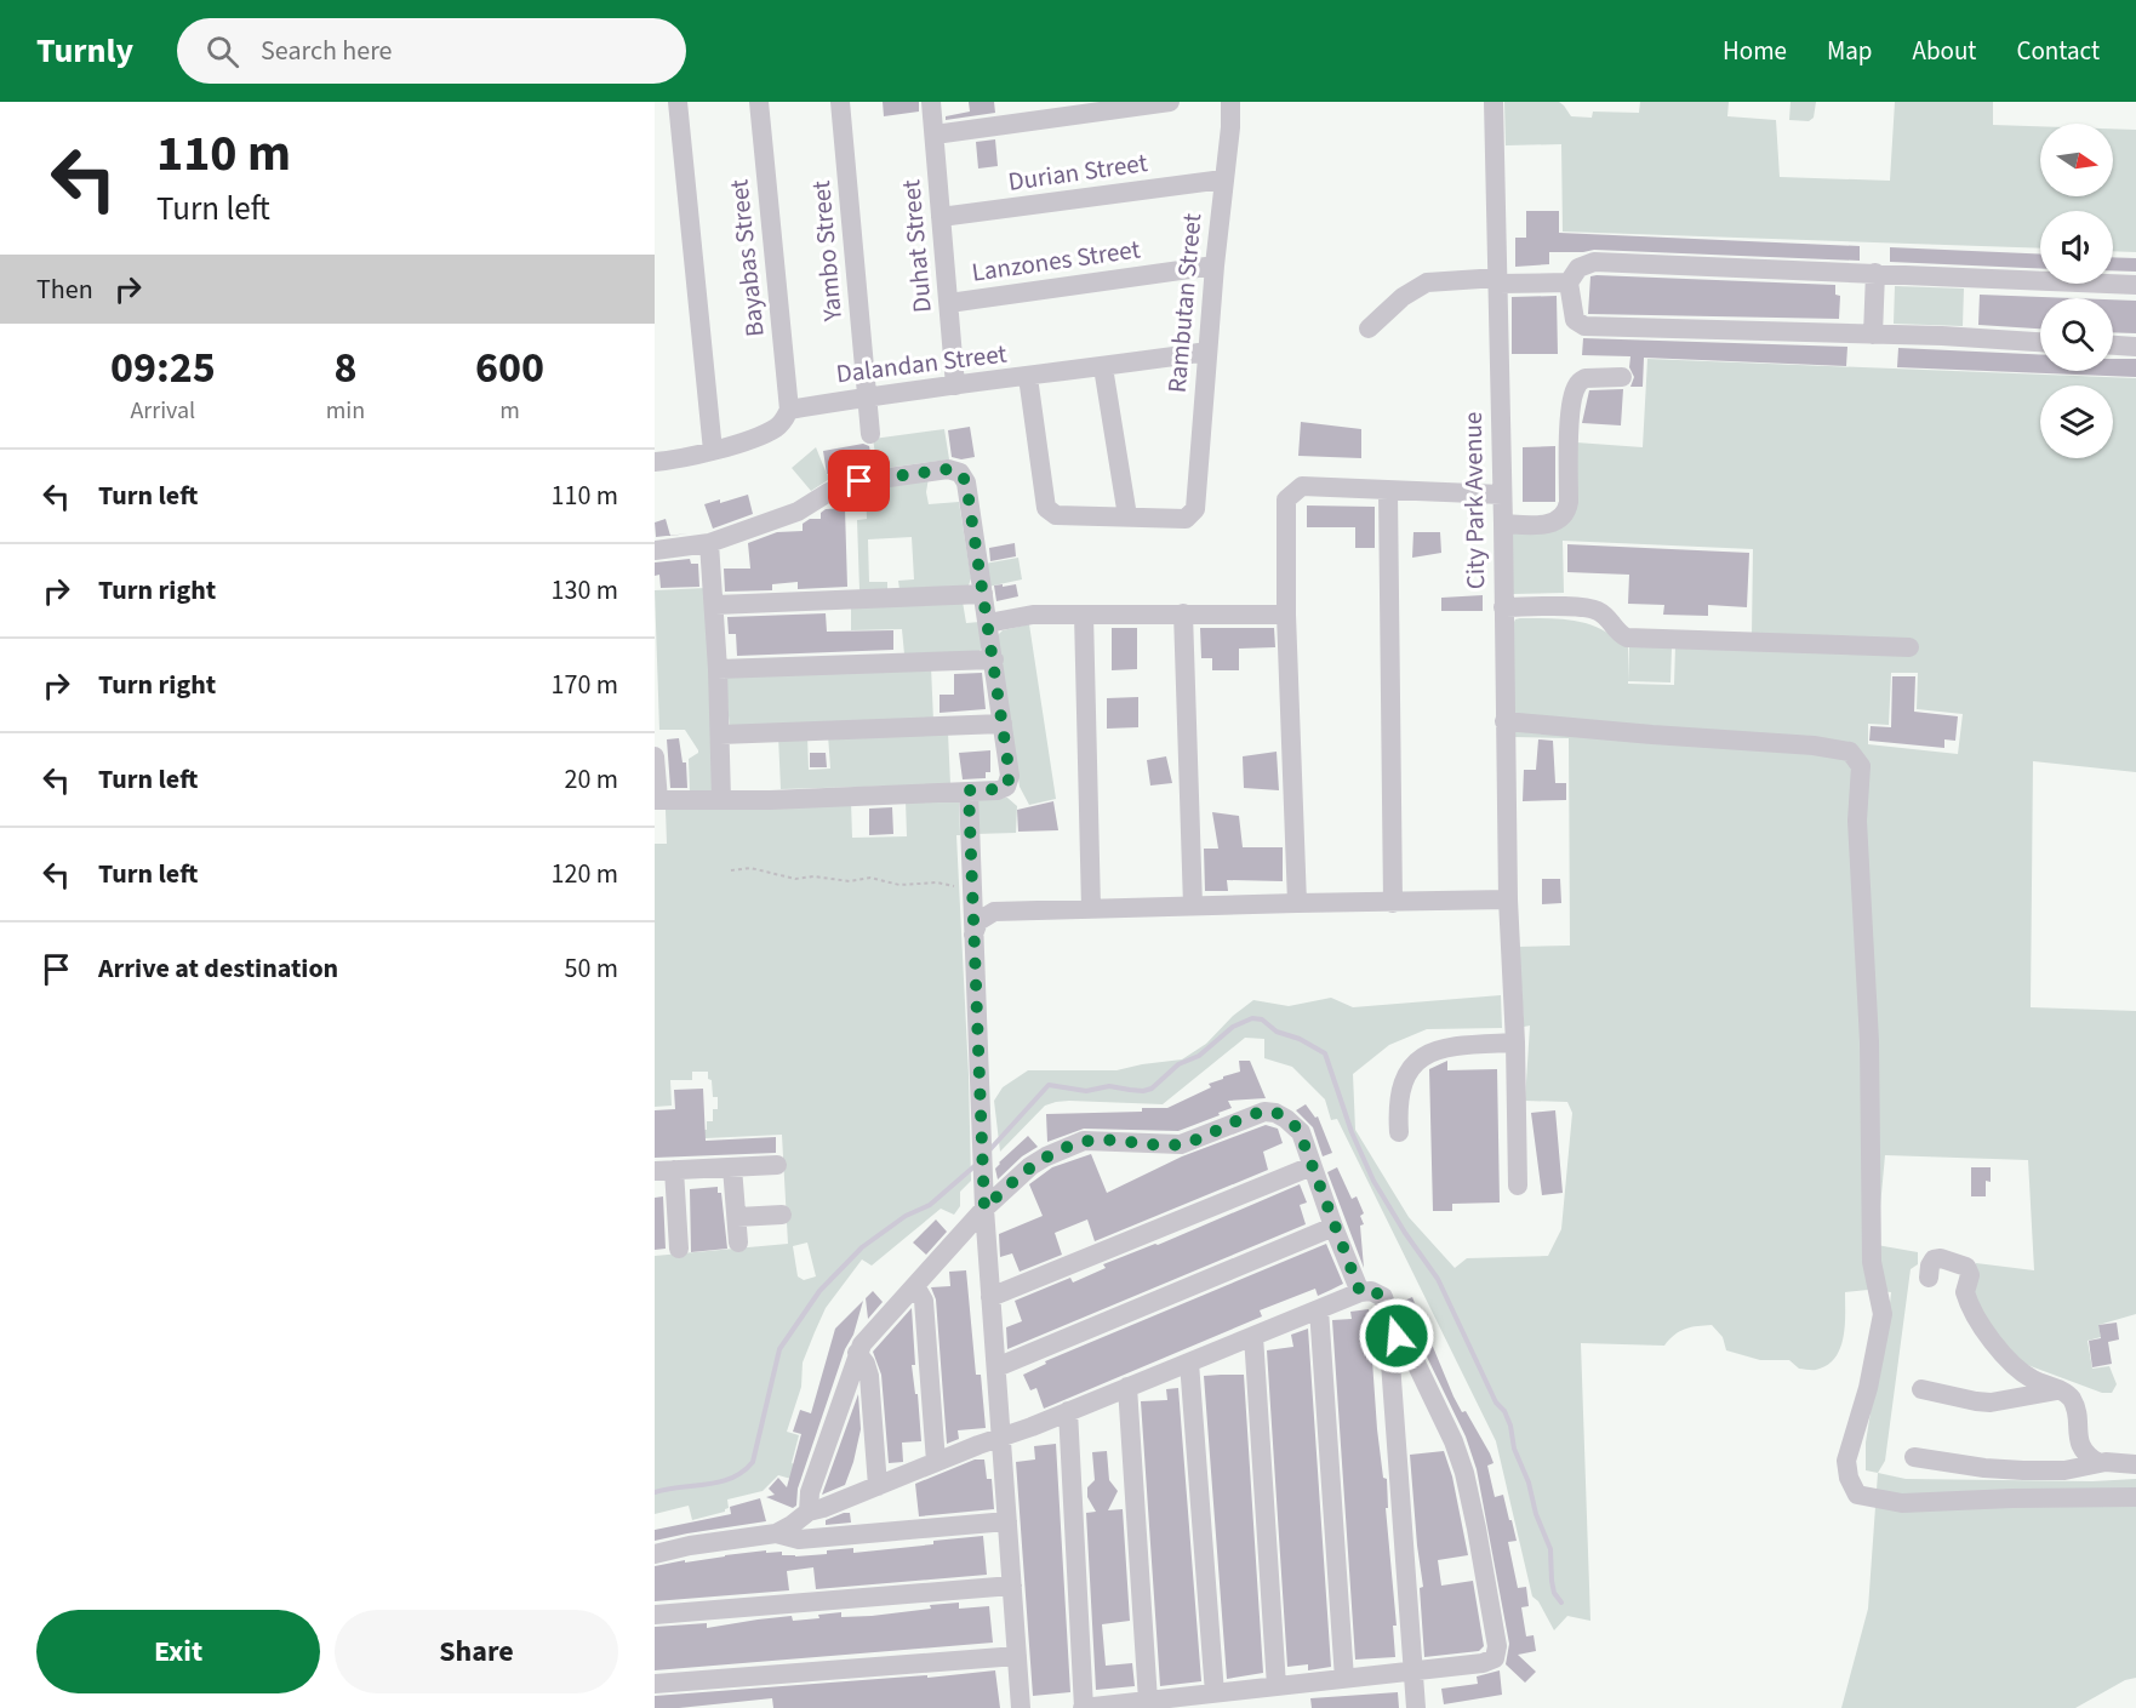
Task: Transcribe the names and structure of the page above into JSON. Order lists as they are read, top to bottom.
{
  "streets": {
    "street": [
      "Durian Street",
      "Duhat Street",
      "Yambo Street",
      "Bayabas Street",
      "Lanzones Street",
      "Rambutan Street",
      "Dalandan Street",
      "City Park Avenue"
    ]
  },
  "crossings": [
    ["Durian Street", "Duhat Street"],
    ["Durian Street", "Rambutan Street"],
    ["Duhat Street", "Lanzones Street"],
    ["Duhat Street", "Dalandan Street"],
    ["Yambo Street", "Dalandan Street"],
    ["Bayabas Street", "Dalandan Street"],
    ["Lanzones Street", "Rambutan Street"],
    ["Rambutan Street", "Dalandan Street"]
  ],
  "north": "right",
  "page": {
    "header": "Turnly",
    "search": "Search here",
    "nav": [
      "Home",
      "Map",
      "About",
      "Contact"
    ],
    "turn": ["110 m", "Turn left"],
    "then": "Then",
    "eta": [
      "09:25",
      "Arrival",
      "8",
      "min",
      "600",
      "m"
    ],
    "list": [
      {
        "name": "Turn left",
        "value": "110 m"
      },
      {
        "name": "Turn right",
        "value": "130 m"
      },
      {
        "name": "Turn right",
        "value": "170 m"
      },
      {
        "name": "Turn left",
        "value": "20 m"
      },
      {
        "name": "Turn left",
        "value": "120 m"
      },
      {
        "name": "Arrive at destination",
        "value": "50 m"
      }
    ],
    "buttons": ["Exit", "Share"]
  }
}
